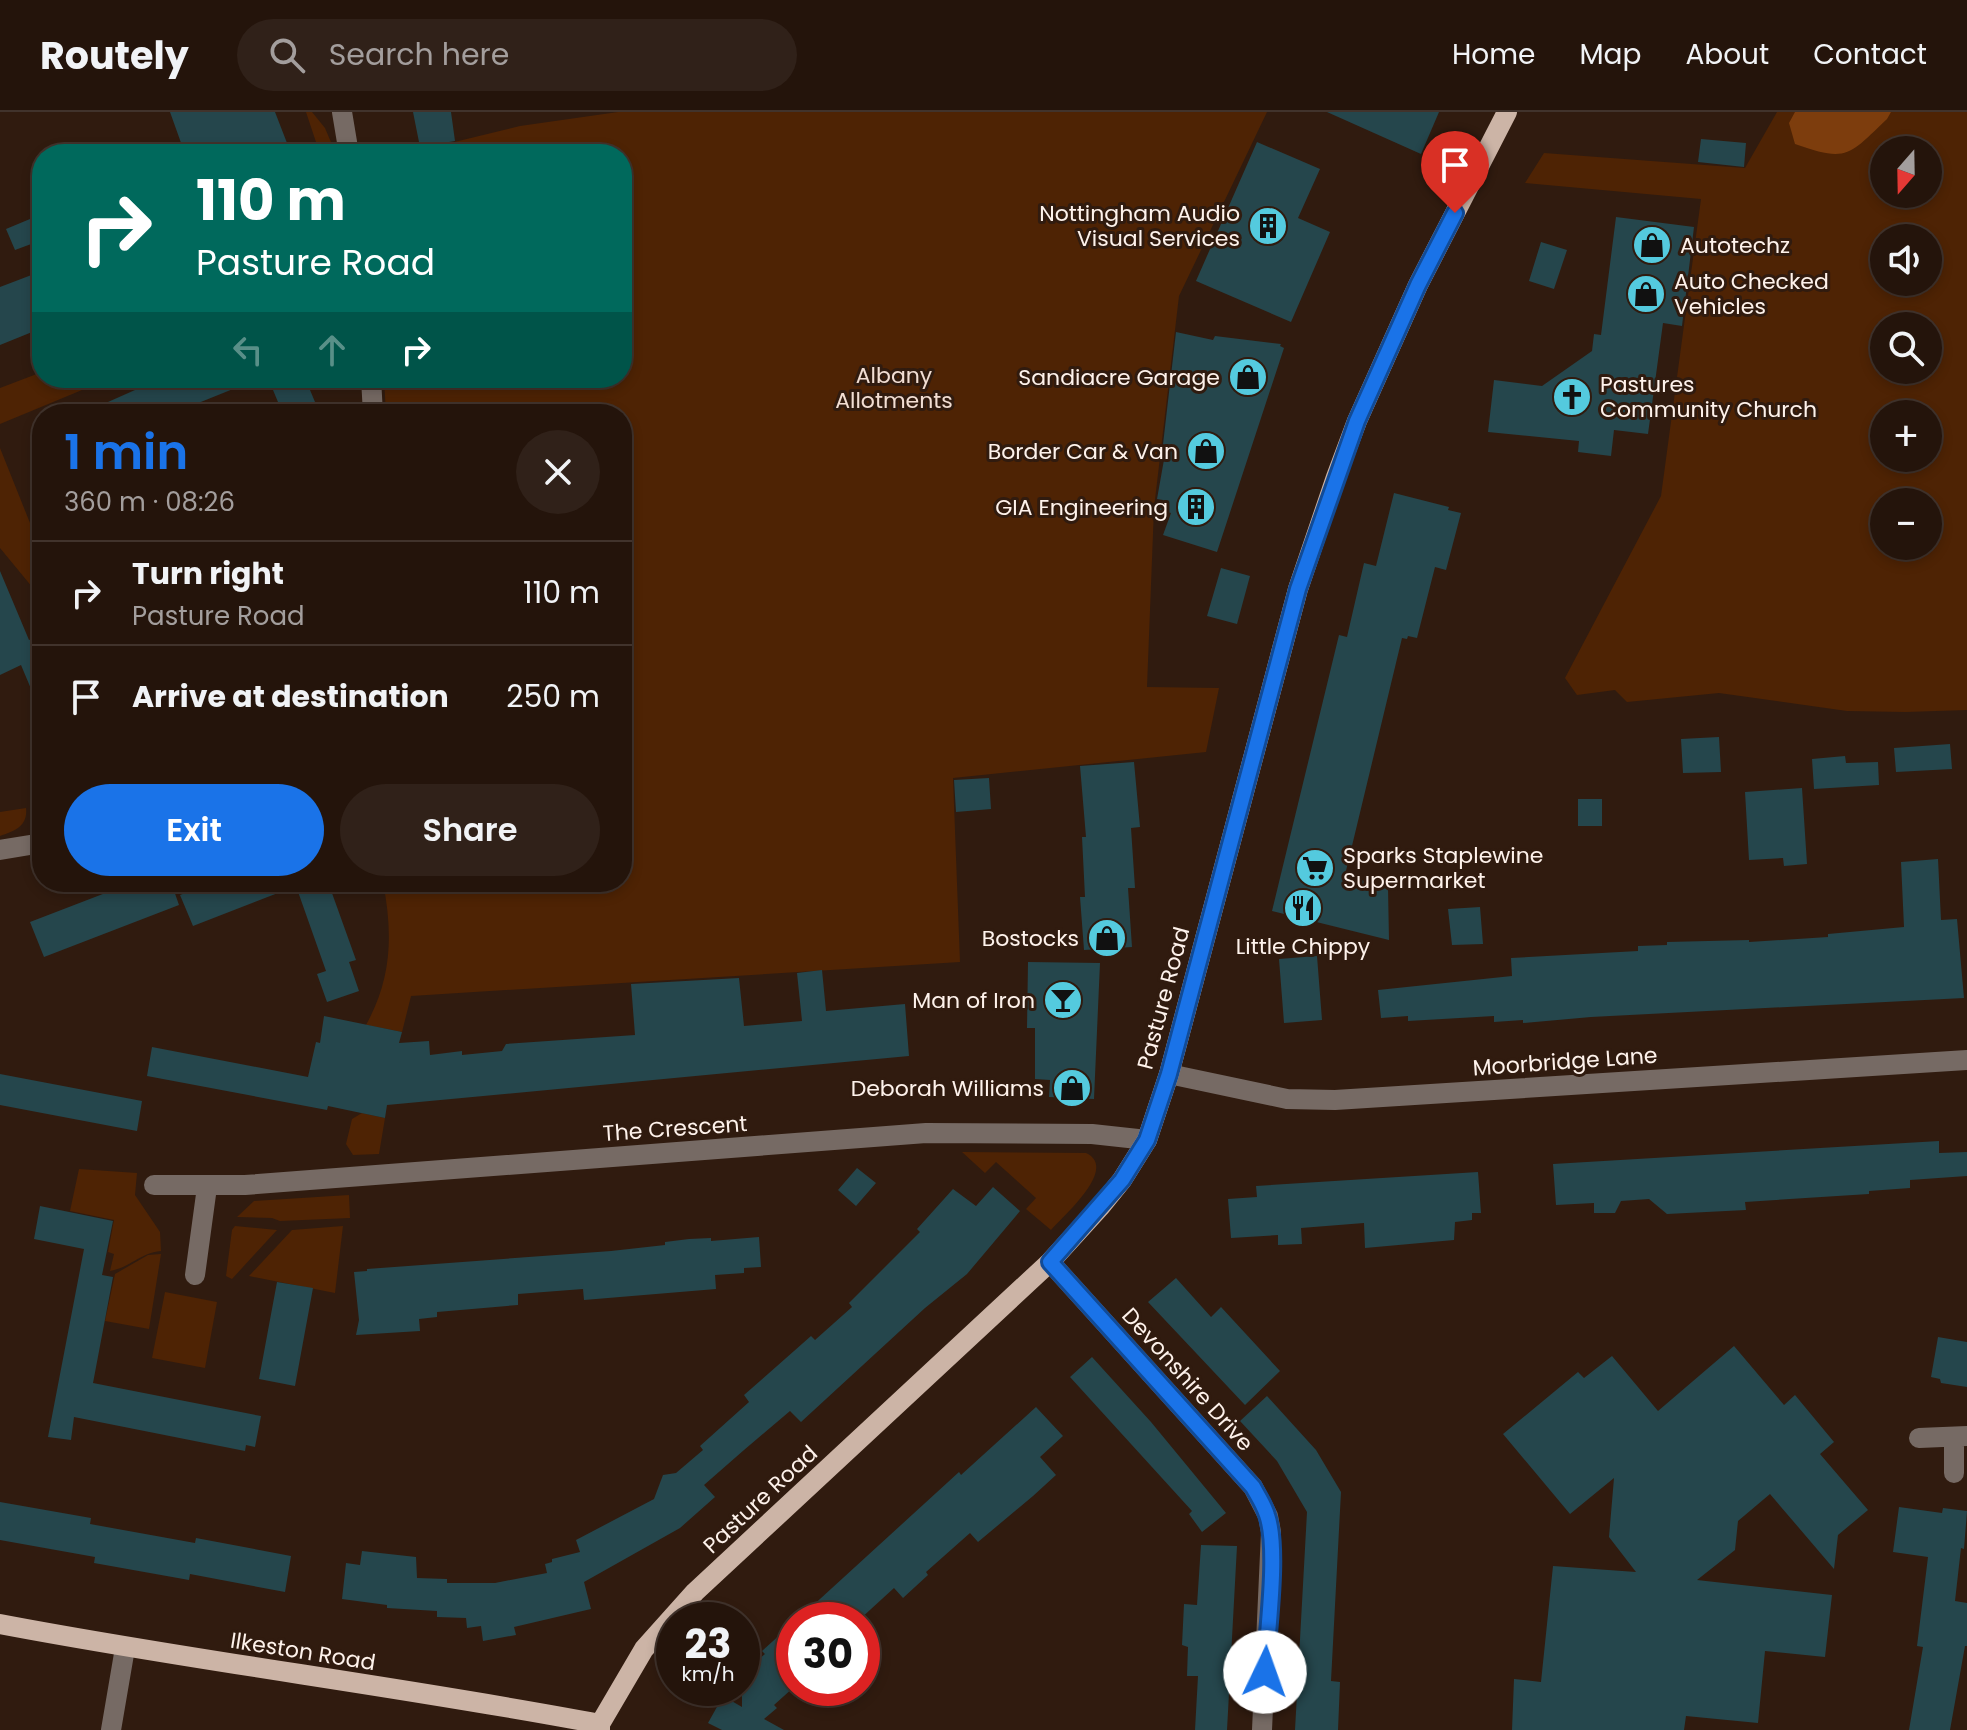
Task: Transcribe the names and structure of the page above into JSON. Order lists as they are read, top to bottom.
{
  "streets": {
    "main road": ["Pasture Road", "Ilkeston Road"],
    "street": ["Moorbridge Lane", "The Crescent", "Devonshire Drive"]
  },
  "crossings": [
    ["Pasture Road", "Moorbridge Lane"],
    ["Pasture Road", "The Crescent"],
    ["Pasture Road", "Devonshire Drive"],
    ["Pasture Road", "Ilkeston Road"]
  ],
  "parks": ["Albany Allotments"],
  "places": {
    "building": ["Nottingham Audio Visual Services", "GIA Engineering"],
    "shop": [
      "Autotechz",
      "Auto Checked Vehicles",
      "Sandiacre Garage",
      "Border Car & Van",
      "Bostocks",
      "Deborah Williams"
    ],
    "church": ["Pastures Community Church"],
    "supermarket": ["Sparks Staplewine Supermarket"],
    "restaurant": ["Little Chippy"],
    "bar": ["Man of Iron"]
  },
  "north": "bottom",
  "page": {
    "header": "Routely",
    "search": "Search here",
    "nav": [
      "Home",
      "Map",
      "About",
      "Contact"
    ],
    "map_buttons": ["+", "−"],
    "turn": ["110 m", "Pasture Road"],
    "heading": ["1 min", "360 m · 08:26"],
    "list": [
      {
        "name": "Turn right",
        "note": "Pasture Road",
        "value": "110 m"
      },
      {
        "name": "Arrive at destination",
        "value": "250 m"
      }
    ],
    "buttons": ["Exit", "Share"],
    "speed": "23 km/h",
    "limit": "30"
  }
}
